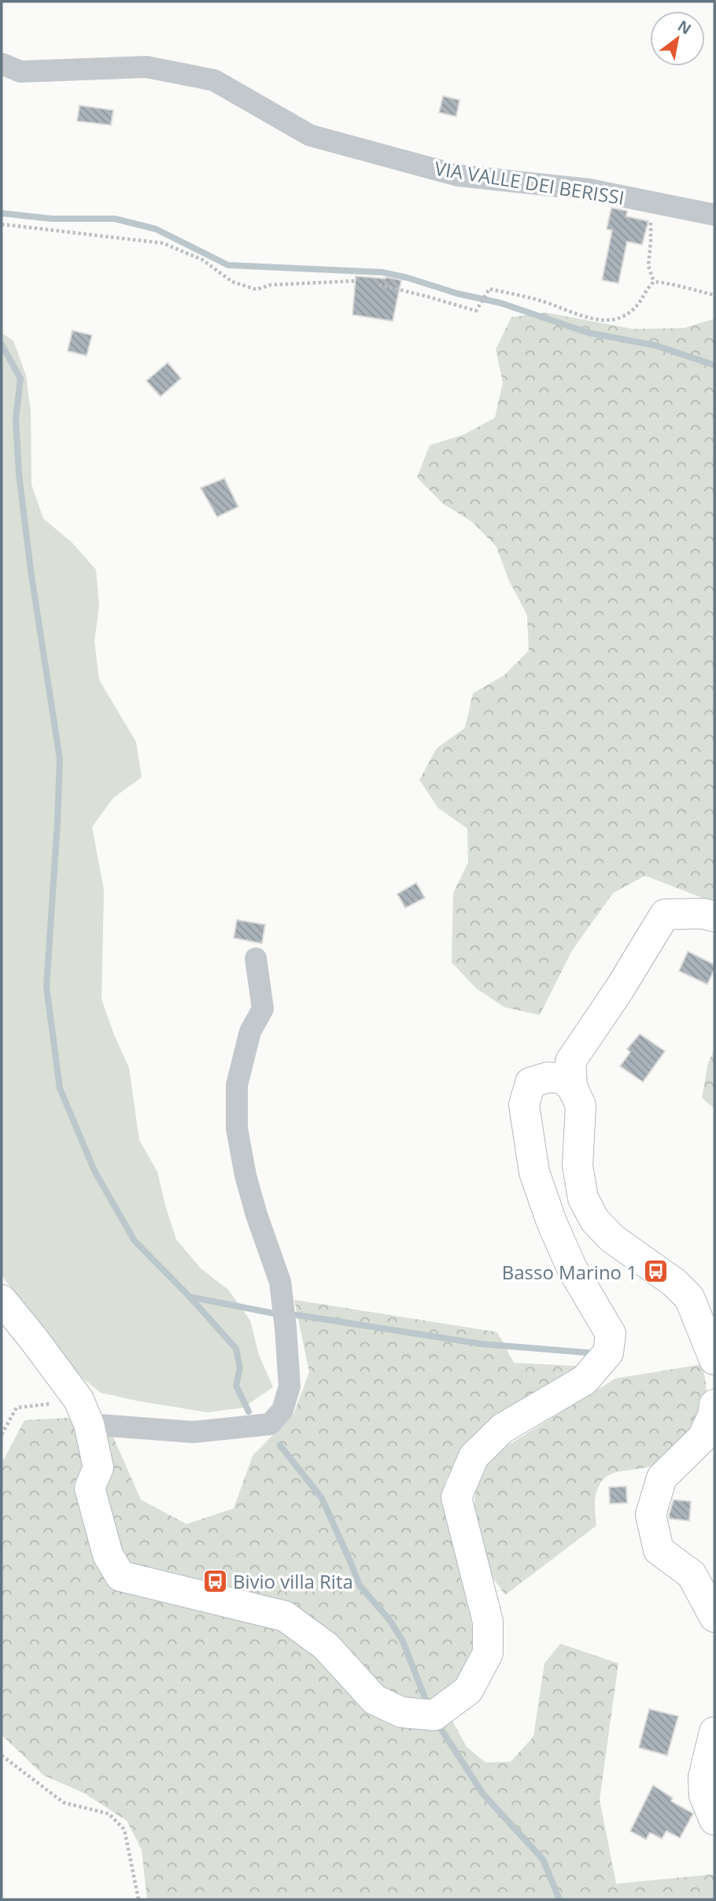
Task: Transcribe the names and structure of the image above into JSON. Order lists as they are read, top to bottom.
{
  "streets": {
    "street": ["VIA VALLE DEI BERISSI"]
  },
  "places": {
    "bus stop": ["Basso Marino 1", "Bivio villa Rita"]
  },
  "north": "top right"
}
